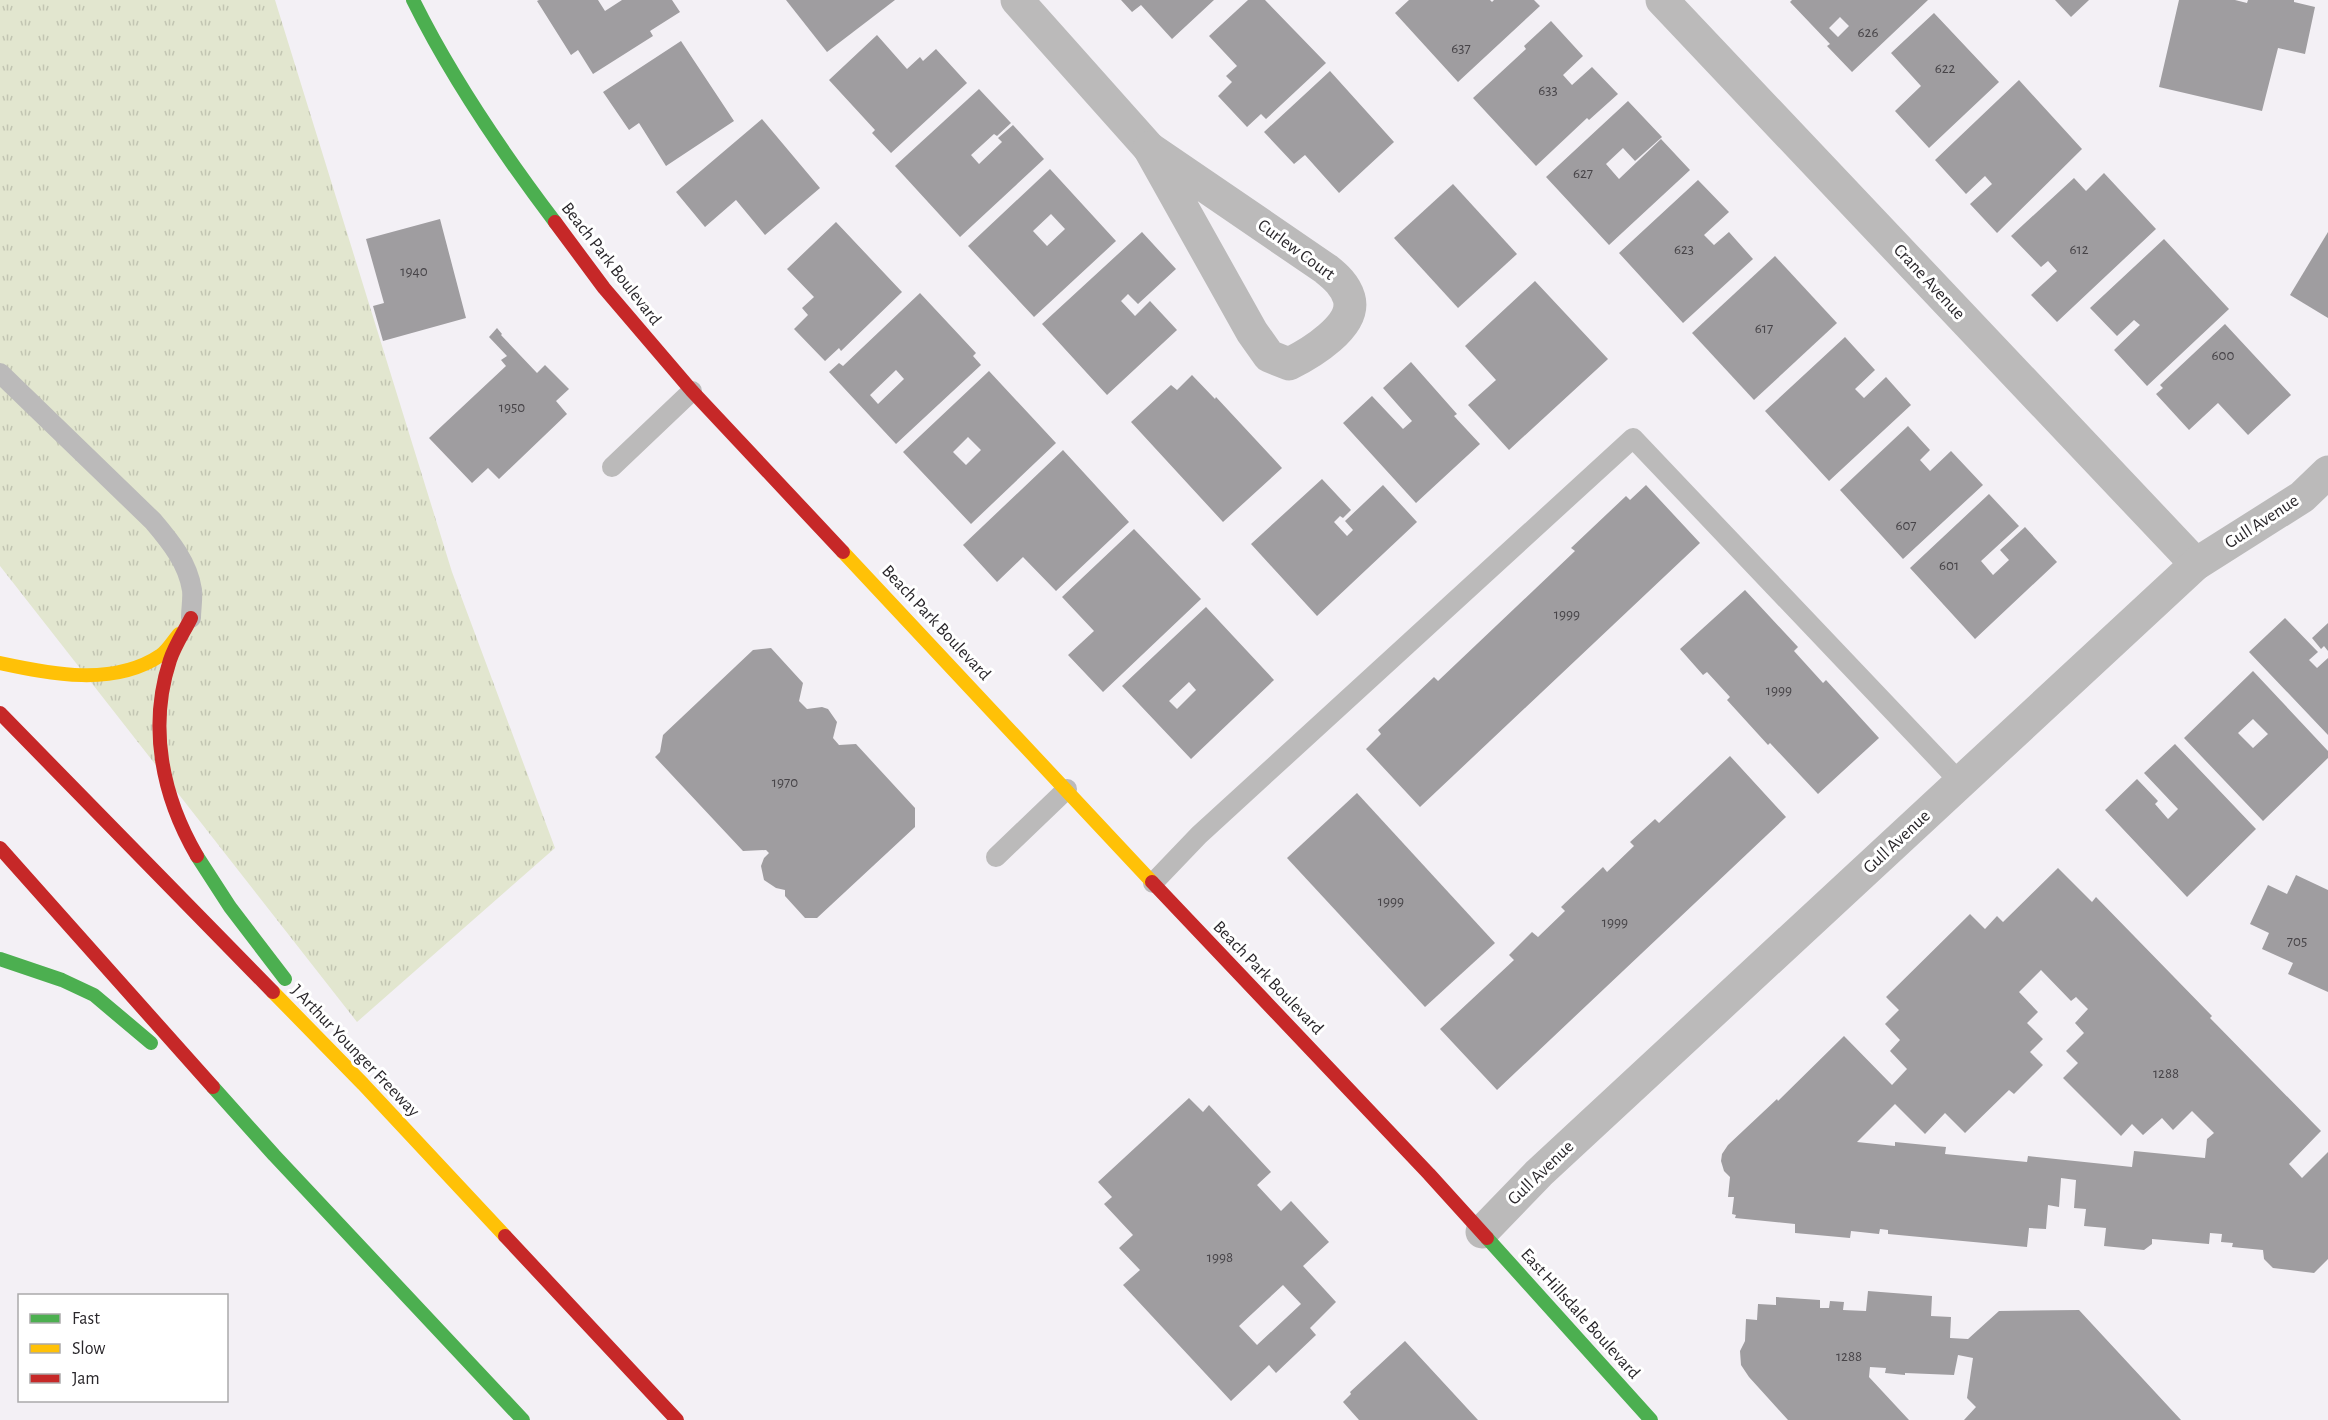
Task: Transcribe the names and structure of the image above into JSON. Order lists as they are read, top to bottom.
{
  "streets": {
    "main road": ["Beach Park Boulevard", "J Arthur Younger Freeway", "East Hillsdale Boulevard"],
    "street": ["Curlew Court", "Crane Avenue", "Gull Avenue"]
  },
  "crossings": [
    ["Beach Park Boulevard", "Gull Avenue"],
    ["Beach Park Boulevard", "East Hillsdale Boulevard"],
    ["Crane Avenue", "Gull Avenue"],
    ["Gull Avenue", "East Hillsdale Boulevard"]
  ],
  "house_numbers": [
    "626",
    "637",
    "622",
    "633",
    "627",
    "623",
    "612",
    "1940",
    "617",
    "600",
    "1950",
    "607",
    "601",
    "1999",
    "1999",
    "1970",
    "1999",
    "1999",
    "705",
    "1288",
    "1998",
    "1288"
  ],
  "legend": ["Fast", "Slow", "Jam"]
}
